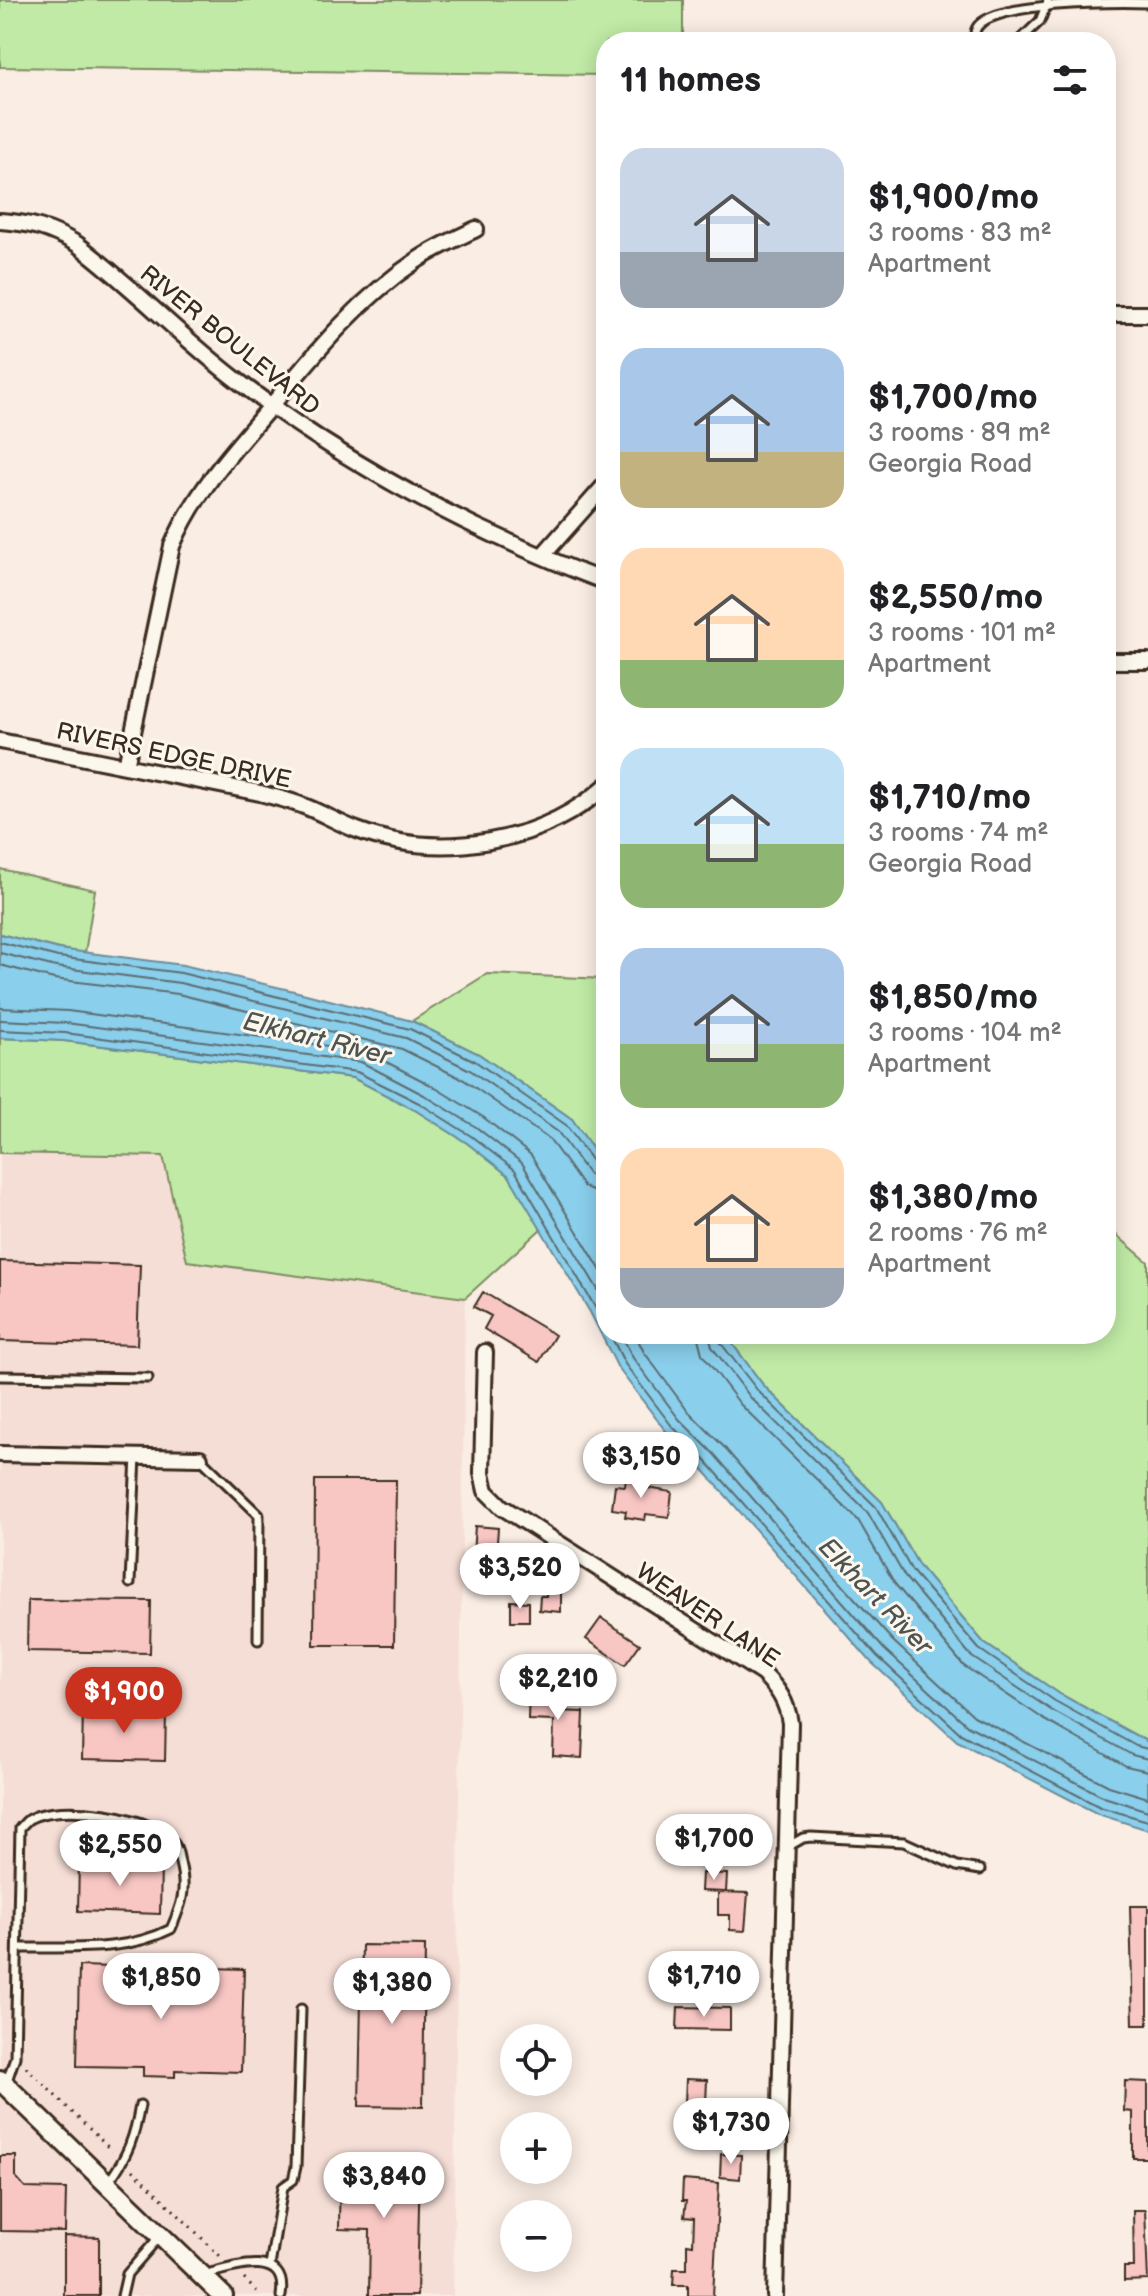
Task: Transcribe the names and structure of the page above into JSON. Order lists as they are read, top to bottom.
{
  "streets": {
    "street": ["RIVER BOULEVARD", "RIVERS EDGE DRIVE", "WEAVER LANE"]
  },
  "water": ["Elkhart River"],
  "page": {
    "heading": "11 homes",
    "list": [
      {
        "name": "$1,900/mo",
        "note": "3 rooms · 83 m² · Apartment"
      },
      {
        "name": "$1,700/mo",
        "note": "3 rooms · 89 m² · Georgia Road"
      },
      {
        "name": "$2,550/mo",
        "note": "3 rooms · 101 m² · Apartment"
      },
      {
        "name": "$1,710/mo",
        "note": "3 rooms · 74 m² · Georgia Road"
      },
      {
        "name": "$1,850/mo",
        "note": "3 rooms · 104 m² · Apartment"
      },
      {
        "name": "$1,380/mo",
        "note": "2 rooms · 76 m² · Apartment"
      }
    ],
    "price": [
      "$3,150",
      "$3,520",
      "$2,210",
      "$1,900",
      "$1,700",
      "$2,550",
      "$1,710",
      "$1,850",
      "$1,380",
      "$1,730",
      "$3,840"
    ],
    "map_buttons": ["+", "−"]
  }
}
